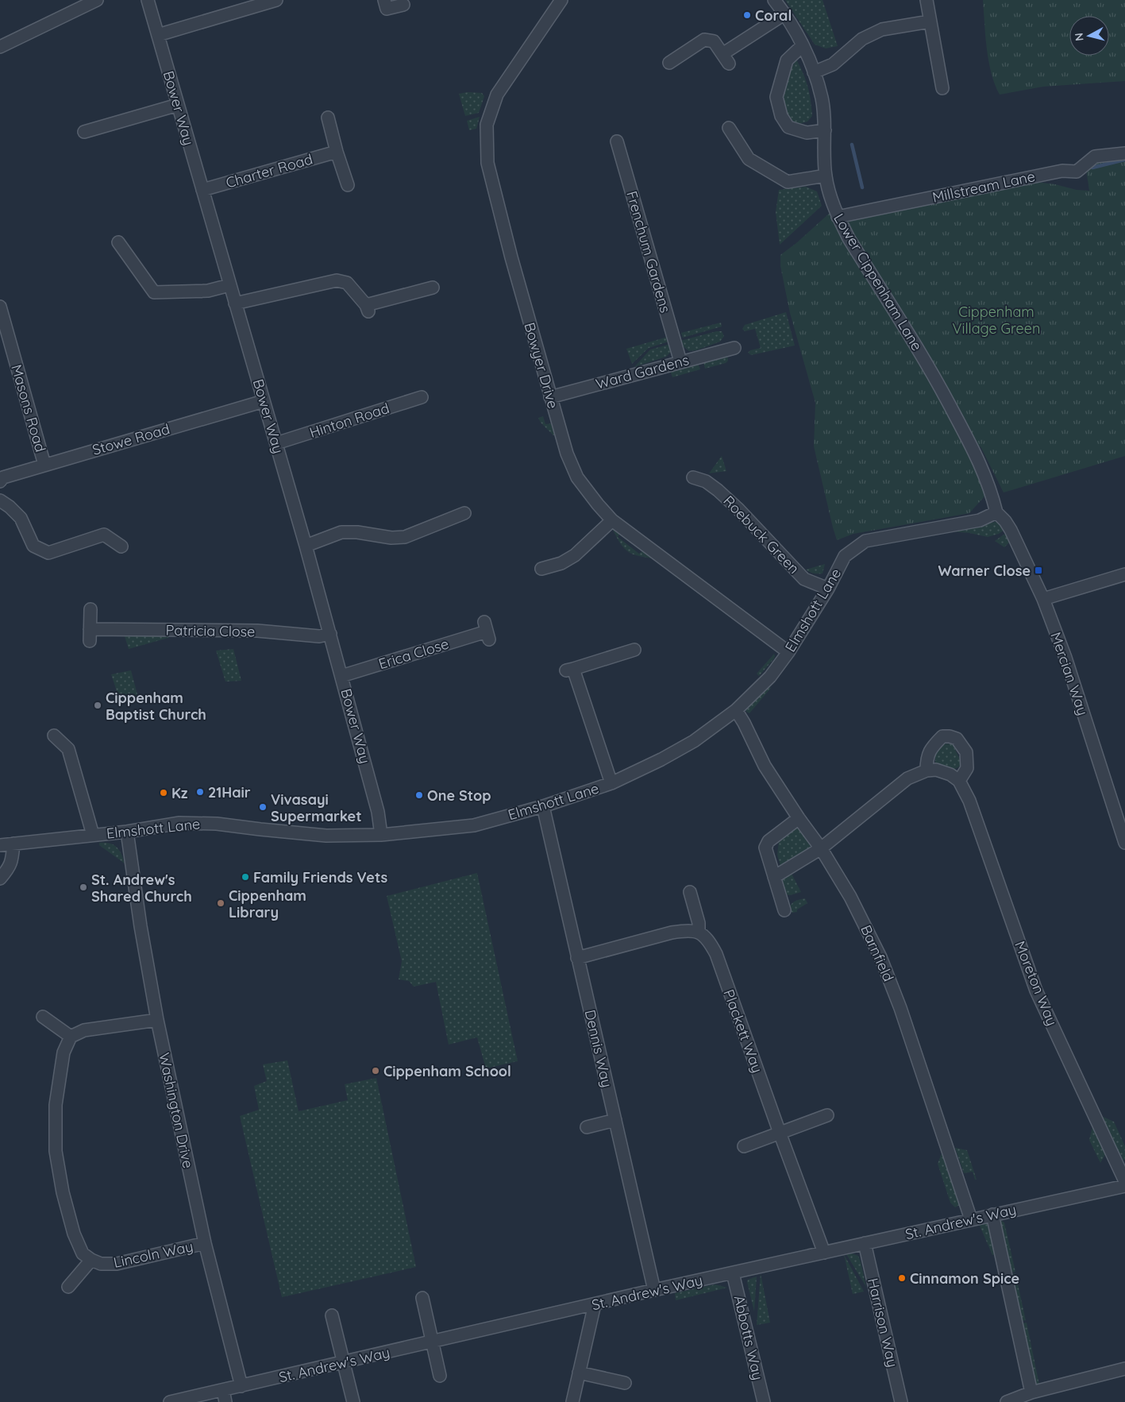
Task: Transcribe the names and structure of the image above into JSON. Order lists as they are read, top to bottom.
{
  "streets": {
    "street": [
      "Bower Way",
      "Charter Road",
      "Millstream Lane",
      "Frenchum Gardens",
      "Lower Cippenham Lane",
      "Bowyer Drive",
      "Ward Gardens",
      "Masons Road",
      "Hinton Road",
      "Stowe Road",
      "Roebuck Green",
      "Elmshott Lane",
      "Patricia Close",
      "Erica Close",
      "Mercian Way",
      "Barnfield",
      "Moreton Way",
      "Plackett Way",
      "Dennis Way",
      "Washington Drive",
      "St. Andrew's Way",
      "Lincoln Way",
      "Harrison Way",
      "Abbotts Way"
    ]
  },
  "crossings": [
    ["Bower Way", "Charter Road"],
    ["Bower Way", "Hinton Road"],
    ["Bower Way", "Stowe Road"],
    ["Bower Way", "Elmshott Lane"],
    ["Bower Way", "Patricia Close"],
    ["Bower Way", "Erica Close"],
    ["Millstream Lane", "Lower Cippenham Lane"],
    ["Frenchum Gardens", "Ward Gardens"],
    ["Lower Cippenham Lane", "Elmshott Lane"],
    ["Lower Cippenham Lane", "Mercian Way"],
    ["Bowyer Drive", "Ward Gardens"],
    ["Bowyer Drive", "Elmshott Lane"],
    ["Masons Road", "Stowe Road"],
    ["Roebuck Green", "Elmshott Lane"],
    ["Elmshott Lane", "Mercian Way"],
    ["Elmshott Lane", "Barnfield"],
    ["Elmshott Lane", "Dennis Way"],
    ["Elmshott Lane", "Washington Drive"],
    ["Barnfield", "St. Andrew's Way"],
    ["Plackett Way", "St. Andrew's Way"],
    ["Dennis Way", "St. Andrew's Way"],
    ["Washington Drive", "St. Andrew's Way"],
    ["Washington Drive", "Lincoln Way"],
    ["St. Andrew's Way", "Harrison Way"],
    ["St. Andrew's Way", "Abbotts Way"]
  ],
  "parks": ["Cippenham Village Green"],
  "places": {
    "other": [
      "Coral",
      "Cippenham Baptist Church",
      "21Hair",
      "Kz",
      "One Stop",
      "Vivasayi Supermarket",
      "Family Friends Vets",
      "St. Andrew's Shared Church",
      "Cippenham Library",
      "Cippenham School",
      "Cinnamon Spice"
    ],
    "transit": ["Warner Close"]
  },
  "north": "left"
}
